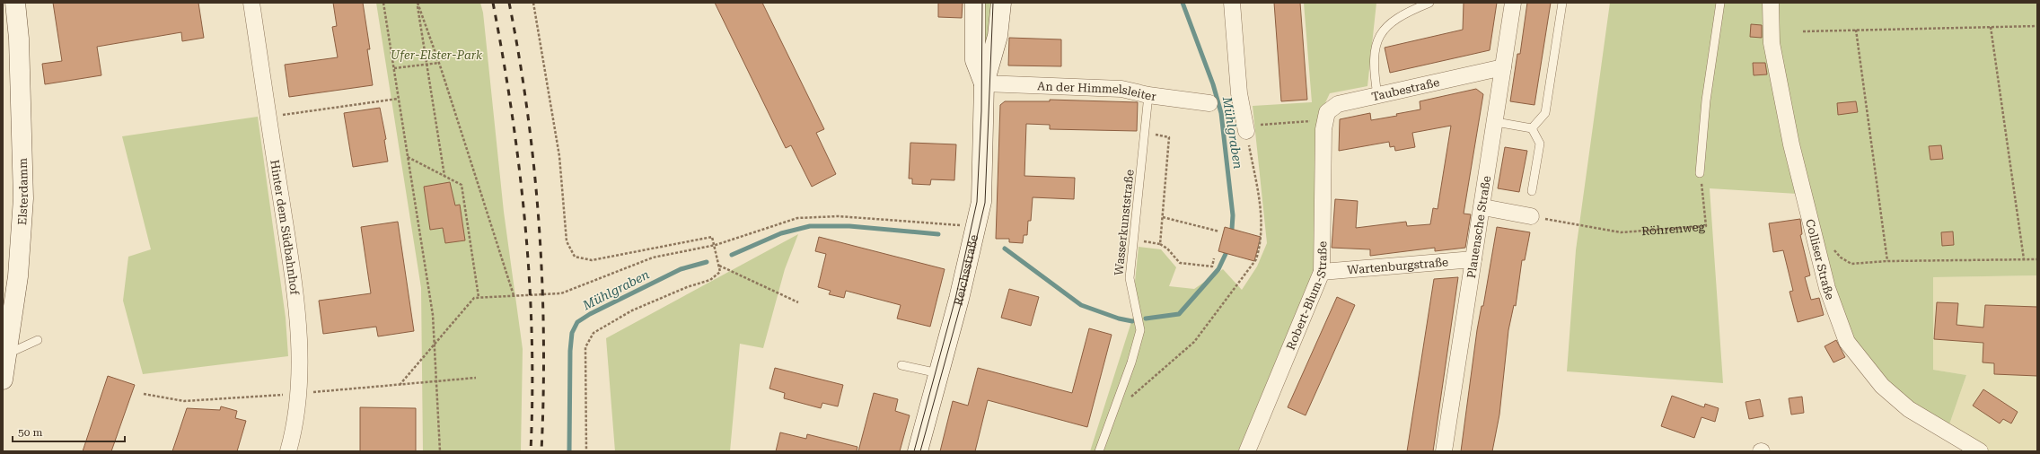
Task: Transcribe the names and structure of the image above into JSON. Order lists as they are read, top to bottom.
{
  "streets": {
    "main road": ["Elsterdamm", "Reichsstraße"],
    "street": [
      "Taubestraße",
      "An der Himmelsleiter",
      "Hinter dem Südbahnhof",
      "Plauensche Straße",
      "Colliser Straße",
      "Wartenburgstraße",
      "Robert-Blum-Straße"
    ],
    "lane": ["Wasserkunststraße"],
    "path": ["Röhrenweg"]
  },
  "crossings": [
    ["Taubestraße", "Plauensche Straße"],
    ["Taubestraße", "Robert-Blum-Straße"],
    ["An der Himmelsleiter", "Wasserkunststraße"],
    ["An der Himmelsleiter", "Reichsstraße"],
    ["Plauensche Straße", "Wartenburgstraße"],
    ["Wartenburgstraße", "Robert-Blum-Straße"]
  ],
  "water": ["Mühlgraben"],
  "parks": ["Ufer-Elster-Park"],
  "scale_bar": "50 m"
}
